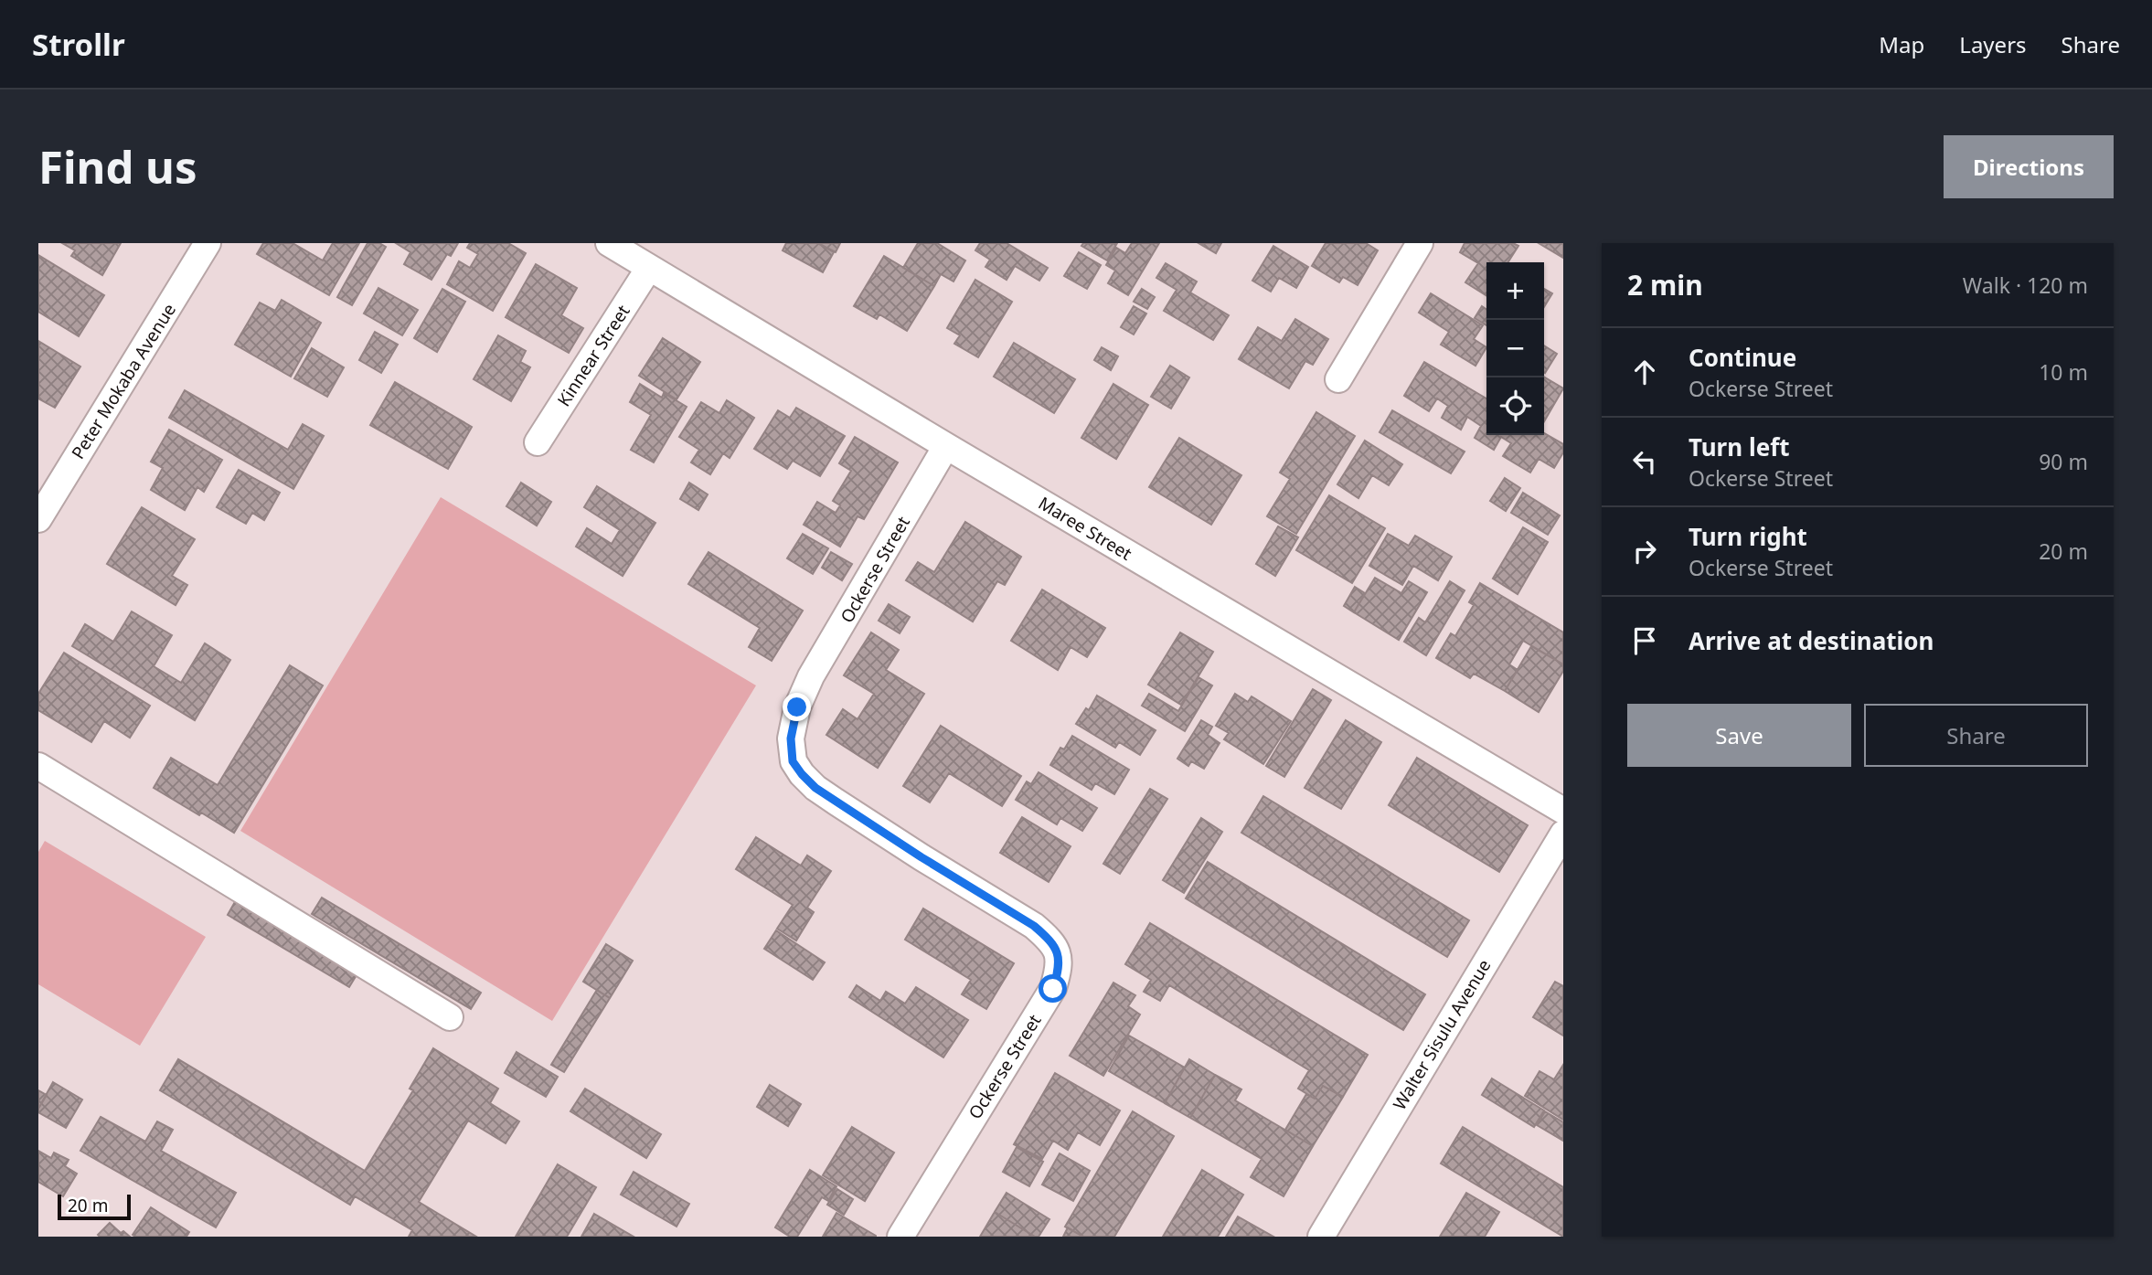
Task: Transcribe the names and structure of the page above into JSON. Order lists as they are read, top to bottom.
{
  "streets": {
    "street": [
      "Kinnear Street",
      "Peter Mokaba Avenue",
      "Maree Street",
      "Ockerse Street",
      "Walter Sisulu Avenue"
    ]
  },
  "crossings": [
    ["Kinnear Street", "Maree Street"],
    ["Maree Street", "Ockerse Street"]
  ],
  "scale_bar": "20 m",
  "page": {
    "header": "Strollr",
    "nav": ["Map", "Layers", "Share"],
    "buttons": [
      "Directions",
      ["Save", "Share"]
    ],
    "title": "Find us",
    "heading": ["2 min", "Walk · 120 m"],
    "map_buttons": ["+", "−"],
    "list": [
      ["Continue", "Ockerse Street", "10 m"],
      ["Turn left", "Ockerse Street", "90 m"],
      ["Turn right", "Ockerse Street", "20 m"],
      "Arrive at destination"
    ],
    "scale": "20 m"
  }
}
